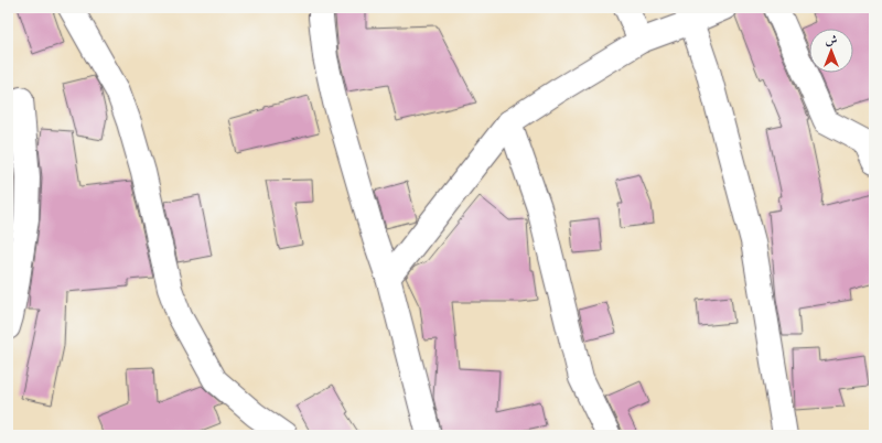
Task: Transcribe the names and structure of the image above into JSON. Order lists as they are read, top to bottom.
{
  "north": "top"
}
